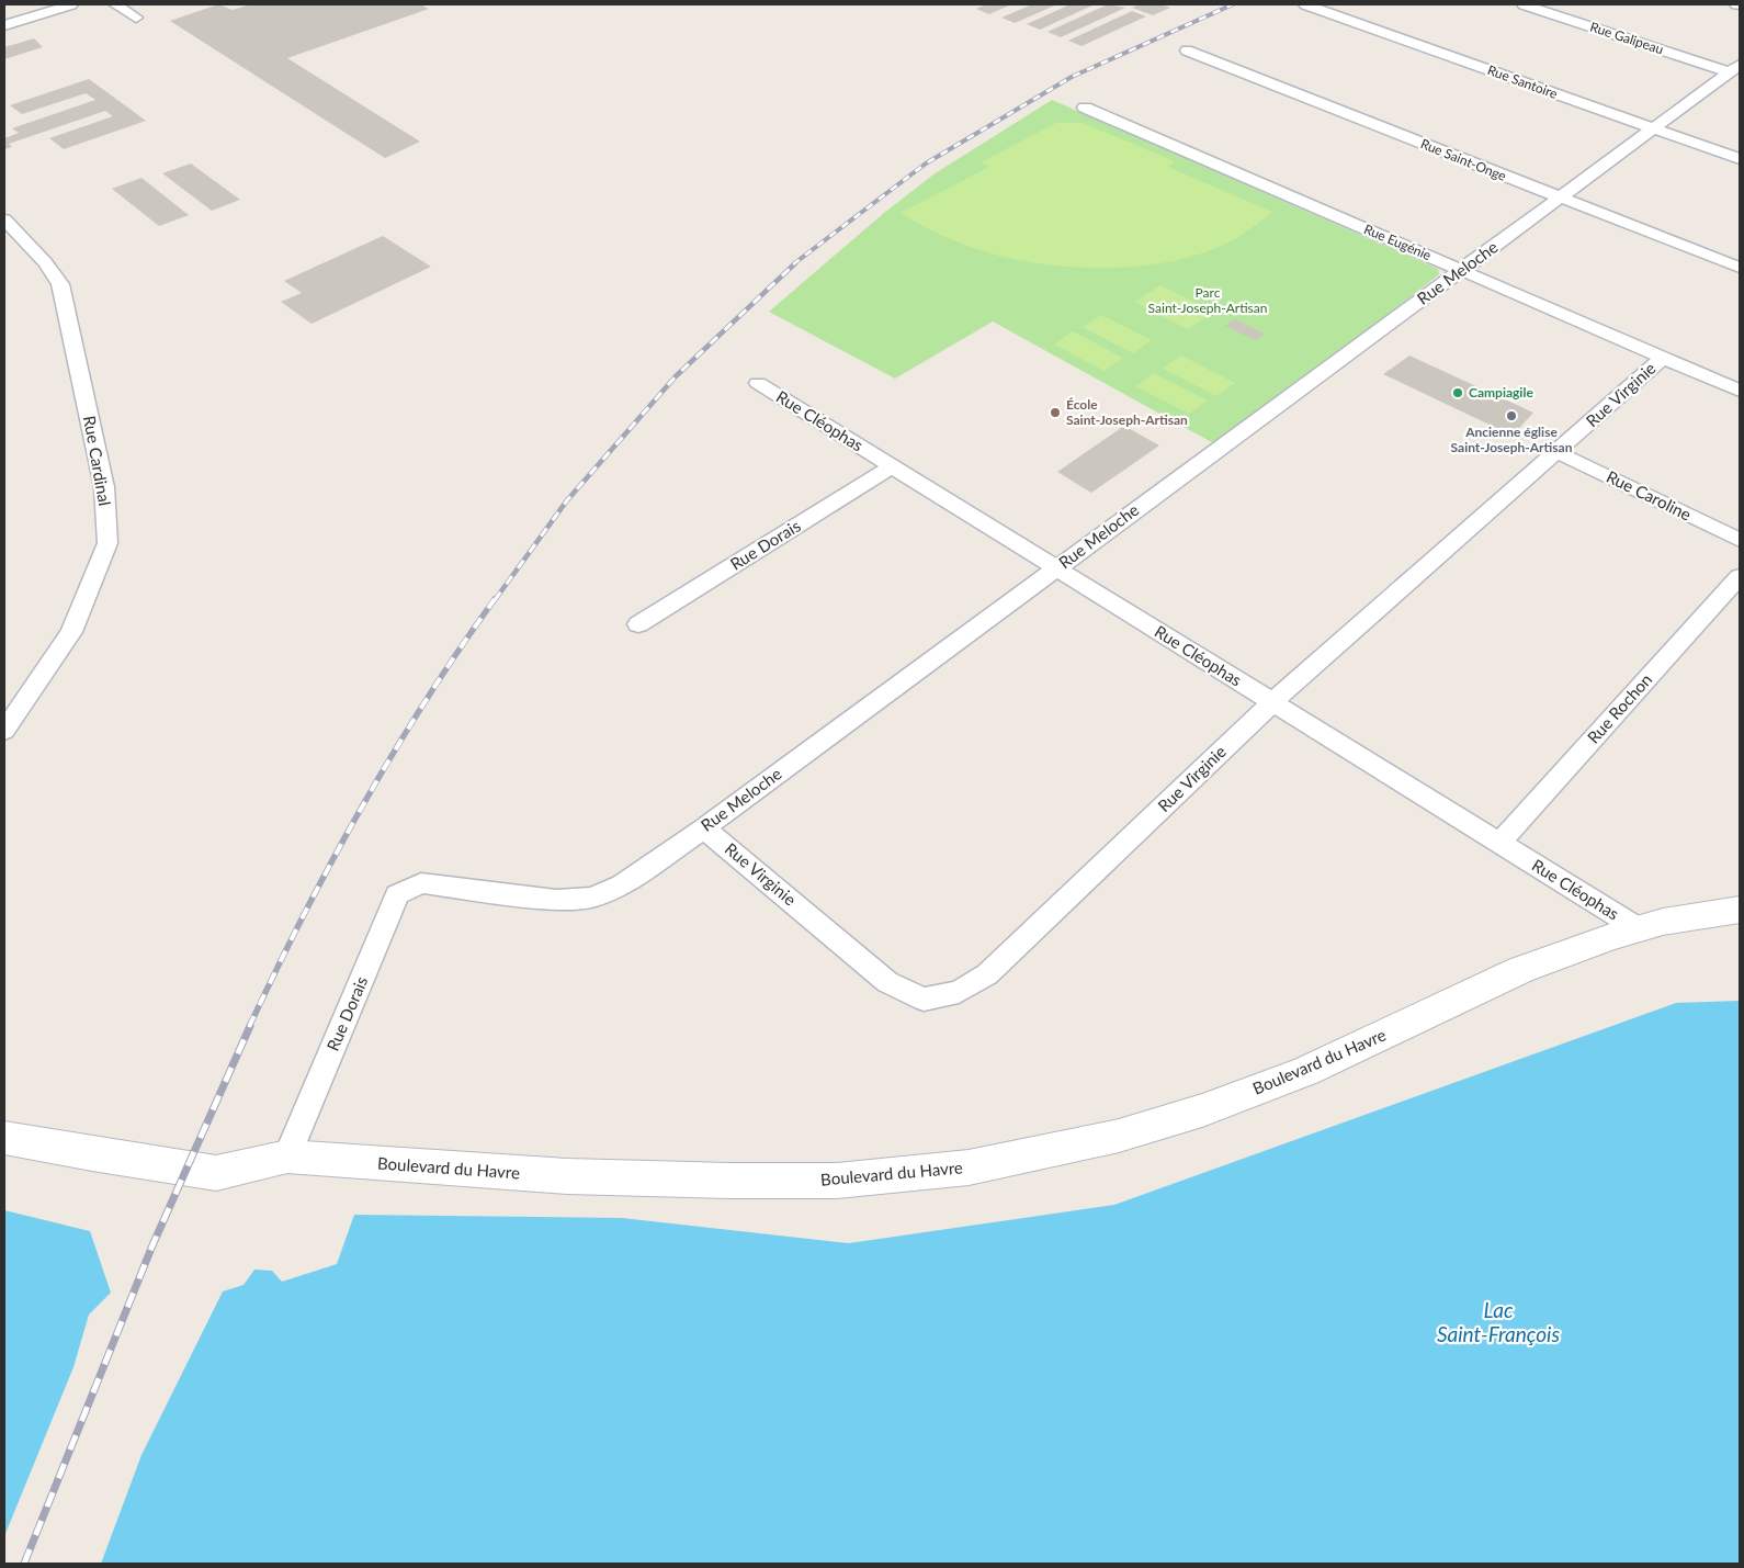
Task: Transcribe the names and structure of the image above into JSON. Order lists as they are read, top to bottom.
{
  "streets": {
    "street": [
      "Rue Galipeau",
      "Rue Santoire",
      "Rue Saint-Onge",
      "Rue Eugénie",
      "Rue Meloche",
      "Rue Virginie",
      "Rue Cléophas",
      "Rue Cardinal",
      "Rue Caroline",
      "Rue Dorais",
      "Rue Rochon",
      "Boulevard du Havre"
    ]
  },
  "crossings": [
    ["Rue Galipeau", "Rue Meloche"],
    ["Rue Santoire", "Rue Meloche"],
    ["Rue Saint-Onge", "Rue Meloche"],
    ["Rue Eugénie", "Rue Meloche"],
    ["Rue Eugénie", "Rue Virginie"],
    ["Rue Meloche", "Rue Virginie"],
    ["Rue Meloche", "Rue Cléophas"],
    ["Rue Meloche", "Rue Dorais"],
    ["Rue Virginie", "Rue Cléophas"],
    ["Rue Virginie", "Rue Caroline"],
    ["Rue Cléophas", "Rue Dorais"],
    ["Rue Cléophas", "Rue Rochon"],
    ["Rue Cléophas", "Boulevard du Havre"],
    ["Rue Dorais", "Boulevard du Havre"]
  ],
  "water": ["Lac Saint-François"],
  "parks": ["Parc Saint-Joseph-Artisan"],
  "places": ["Campiagile", "École Saint-Joseph-Artisan", "Ancienne église Saint-Joseph-Artisan"]
}
